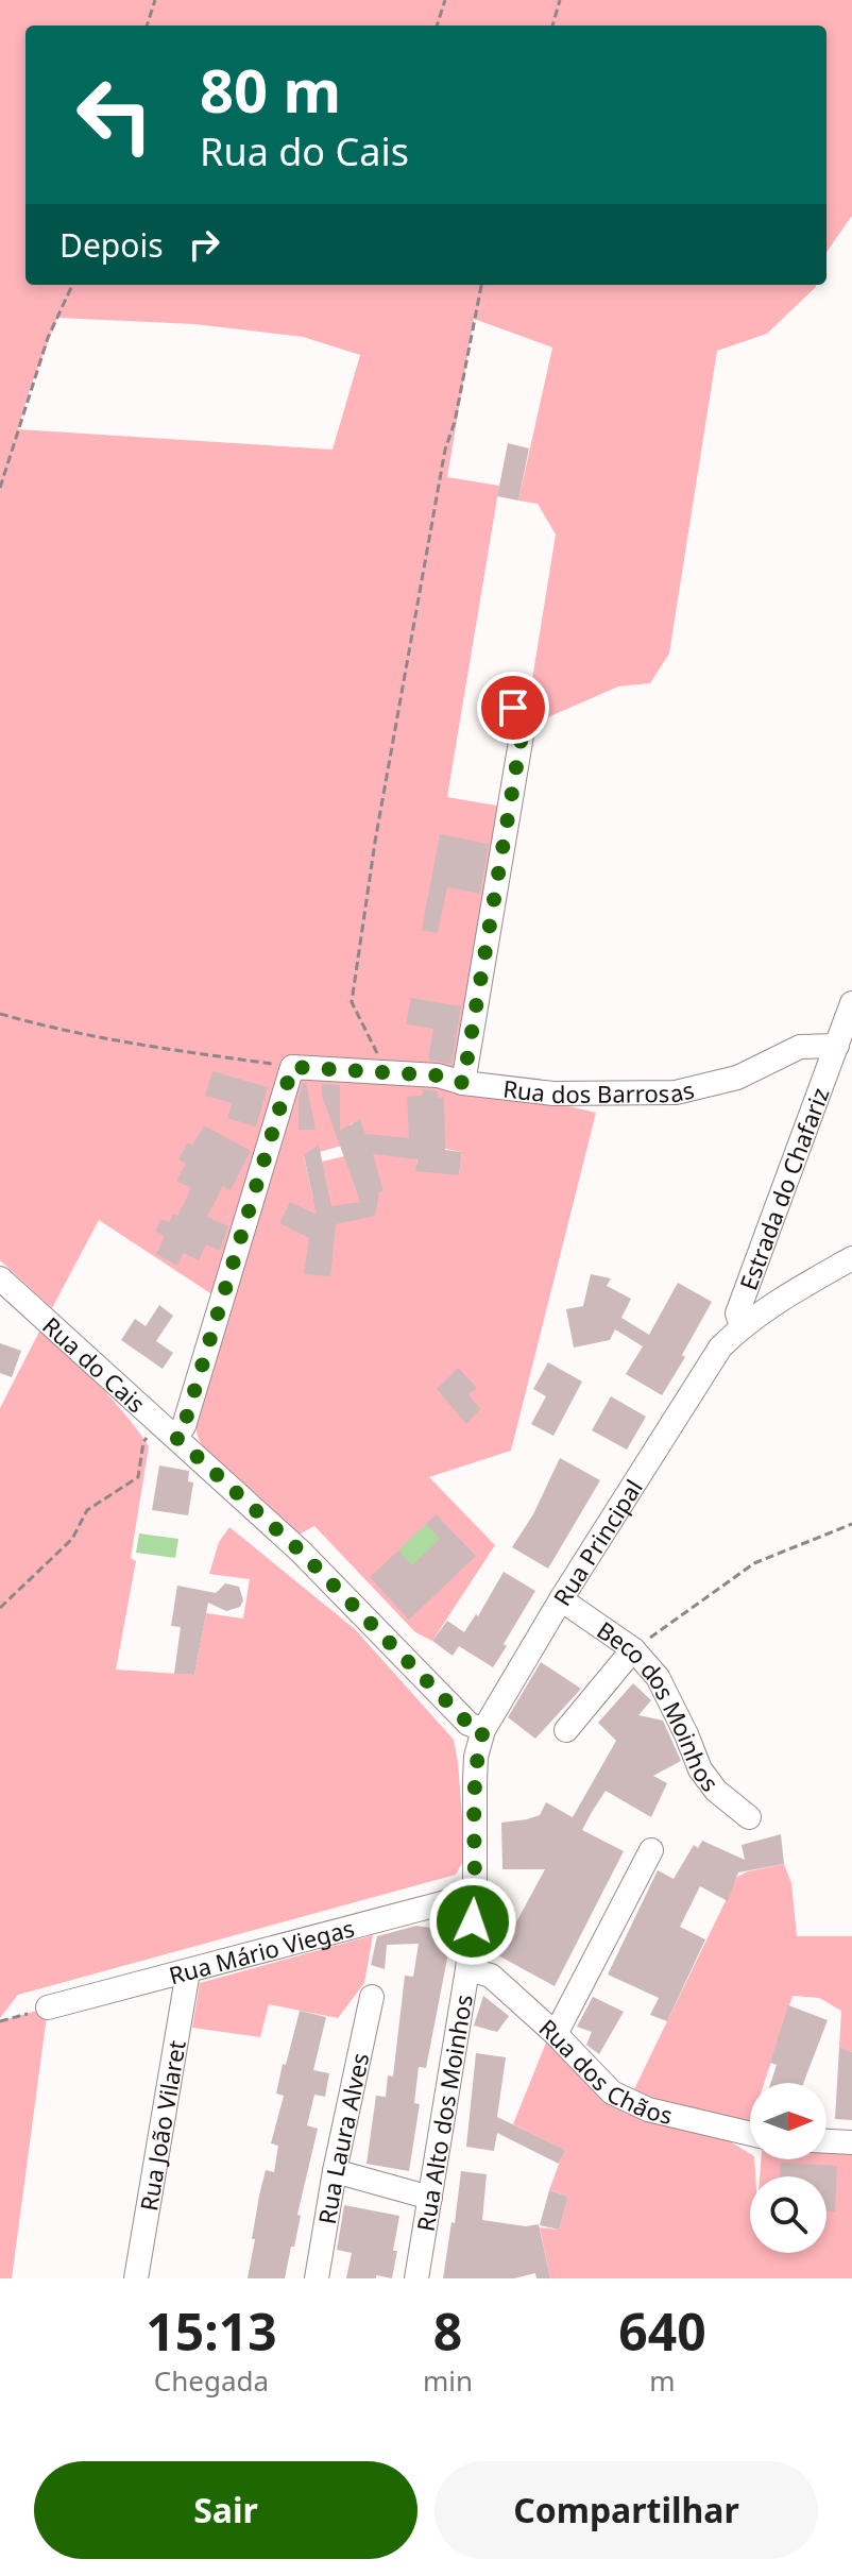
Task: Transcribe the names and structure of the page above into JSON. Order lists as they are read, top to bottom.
{
  "streets": {
    "street": [
      "Rua dos Barrosas",
      "Estrada do Chafariz",
      "Rua do Cais",
      "Rua Principal",
      "Beco dos Moinhos",
      "Rua Mário Viegas",
      "Rua dos Chãos",
      "Rua Alto dos Moinhos",
      "Rua João Vilaret",
      "Rua Laura Alves"
    ]
  },
  "crossings": [
    ["Rua dos Barrosas", "Estrada do Chafariz"],
    ["Estrada do Chafariz", "Rua Principal"],
    ["Rua do Cais", "Rua Principal"],
    ["Rua Principal", "Beco dos Moinhos"],
    ["Rua Principal", "Rua Mário Viegas"],
    ["Rua Principal", "Rua Alto dos Moinhos"],
    ["Rua Mário Viegas", "Rua Alto dos Moinhos"],
    ["Rua Mário Viegas", "Rua João Vilaret"],
    ["Rua dos Chãos", "Rua Alto dos Moinhos"]
  ],
  "north": "right",
  "page": {
    "turn": ["80 m", "Rua do Cais"],
    "then": "Depois",
    "eta": [
      "15:13",
      "Chegada",
      "8",
      "min",
      "640",
      "m"
    ],
    "buttons": ["Sair", "Compartilhar"]
  }
}
